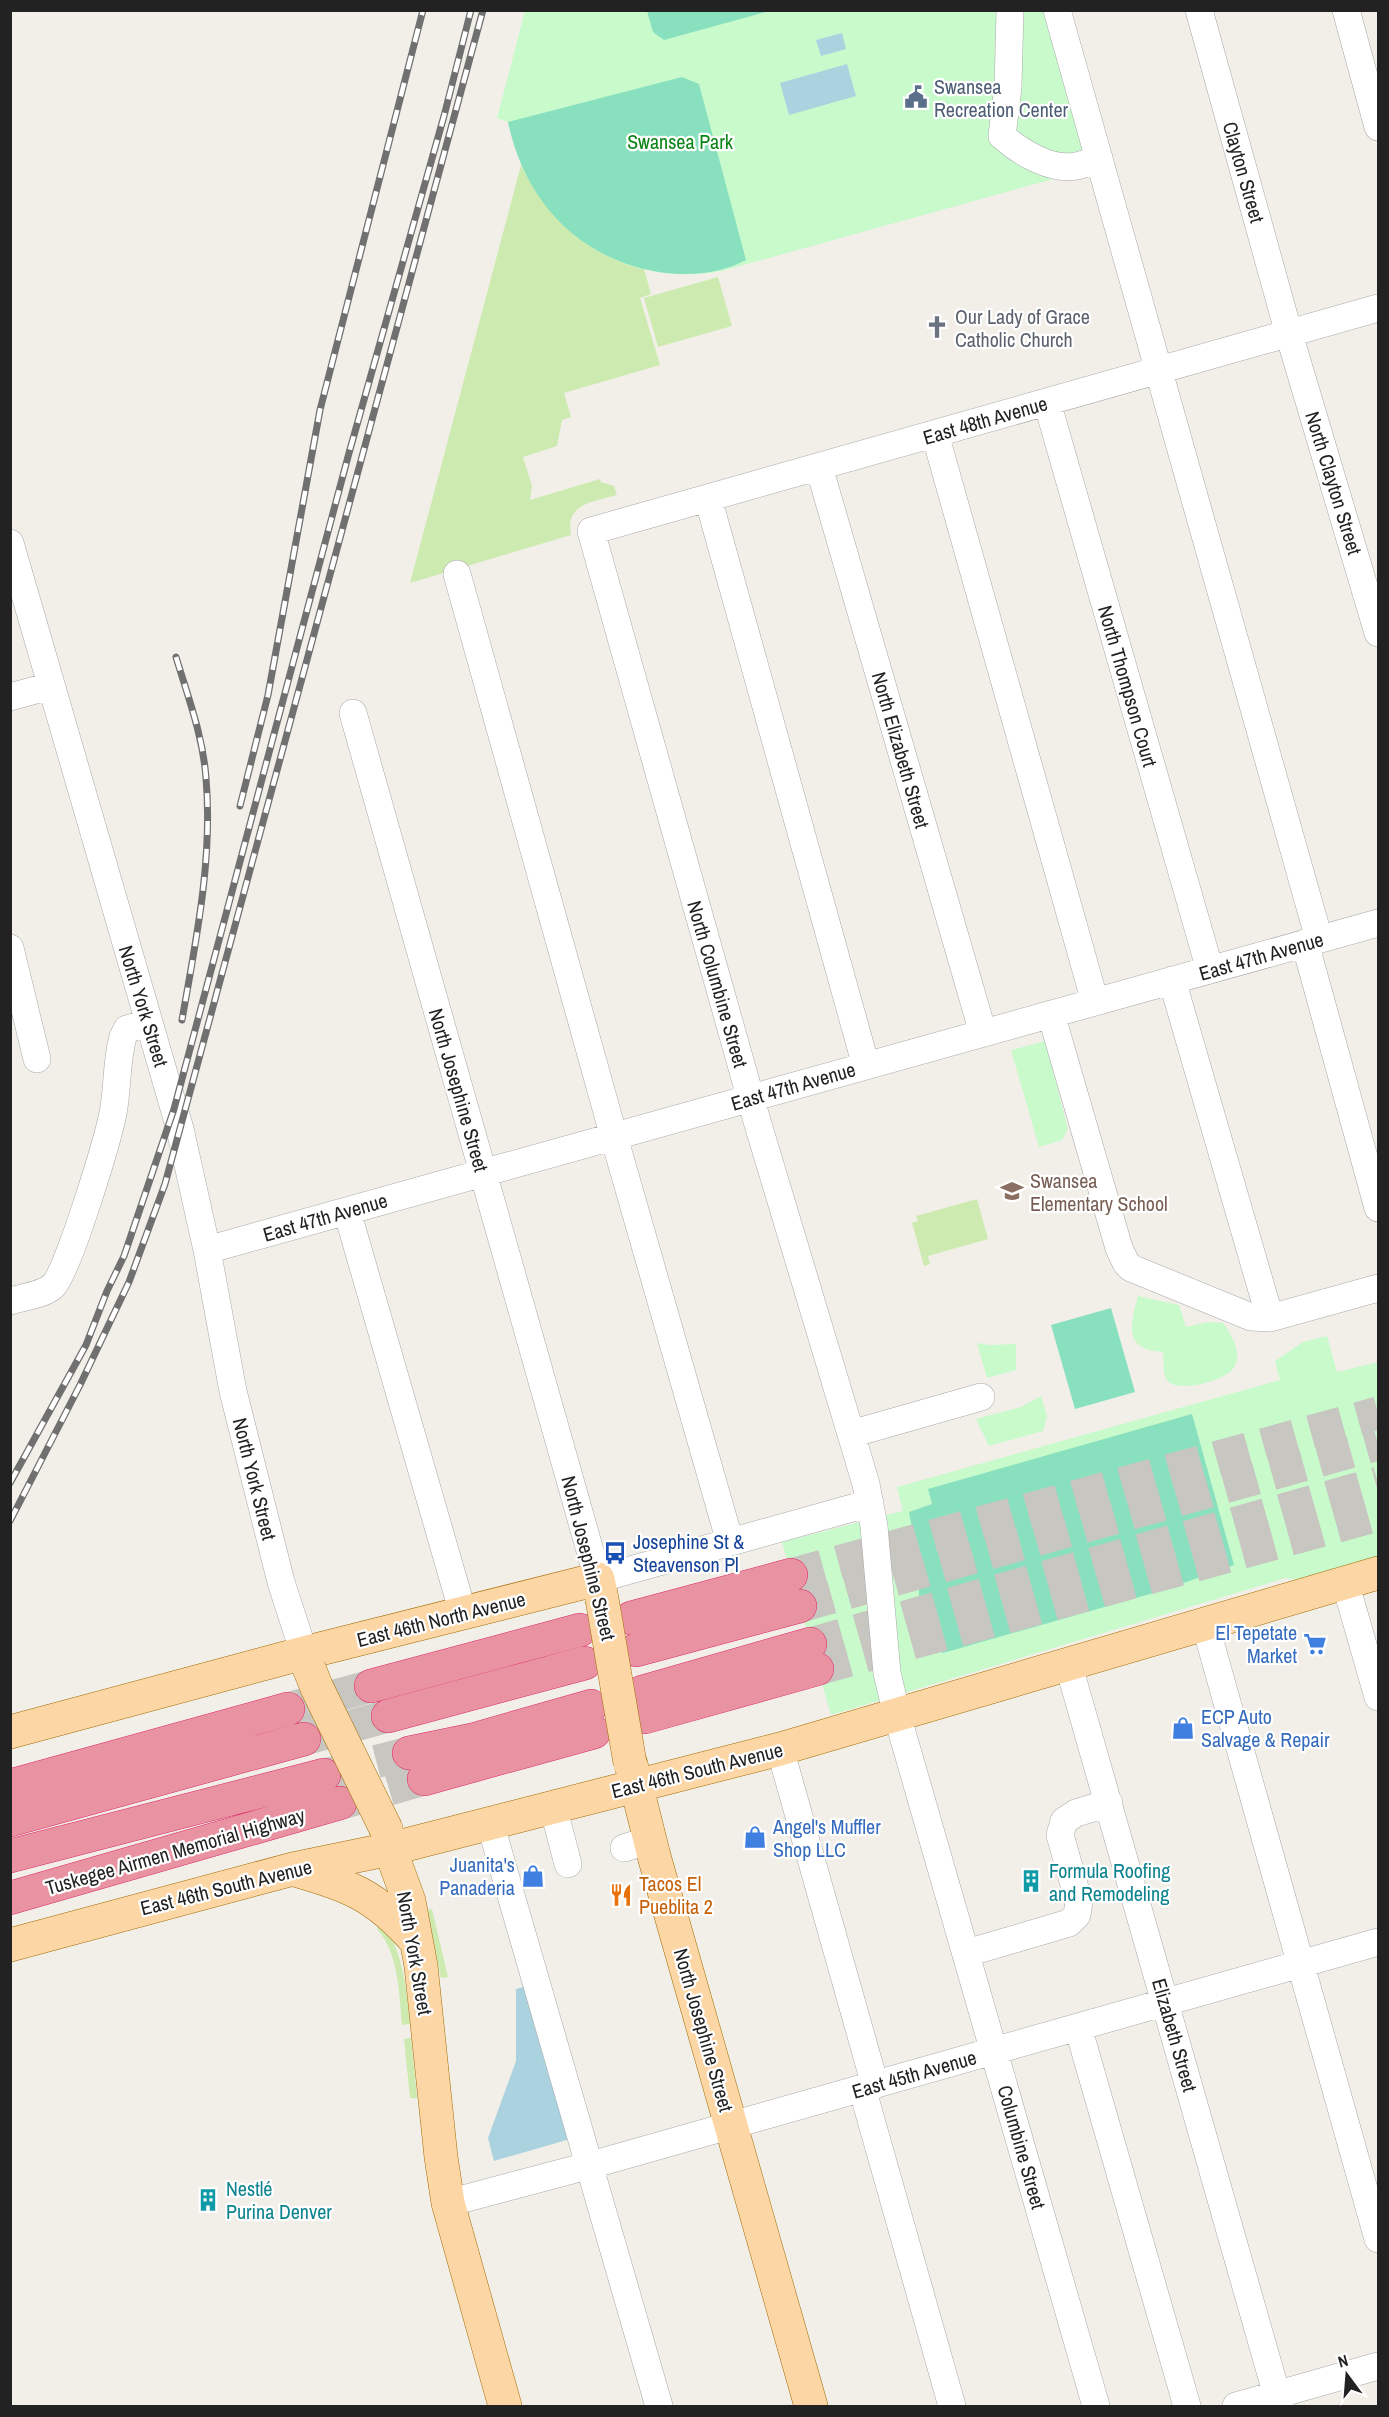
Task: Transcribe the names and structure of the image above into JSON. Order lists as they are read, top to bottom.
{
  "streets": {
    "highway": ["Tuskegee Airmen Memorial Highway"],
    "main road": [
      "North York Street",
      "North Josephine Street",
      "East 46th North Avenue",
      "East 46th South Avenue"
    ],
    "street": [
      "Clayton Street",
      "East 48th Avenue",
      "North Clayton Street",
      "North Thompson Court",
      "North Elizabeth Street",
      "East 47th Avenue",
      "North Columbine Street",
      "Elizabeth Street",
      "East 45th Avenue",
      "Columbine Street"
    ]
  },
  "crossings": [
    ["Clayton Street", "East 48th Avenue"],
    ["Clayton Street", "North Clayton Street"],
    ["East 48th Avenue", "North Clayton Street"],
    ["East 48th Avenue", "North Thompson Court"],
    ["East 48th Avenue", "North Elizabeth Street"],
    ["East 48th Avenue", "North Columbine Street"],
    ["North Thompson Court", "East 47th Avenue"],
    ["North Elizabeth Street", "East 47th Avenue"],
    ["East 47th Avenue", "North Columbine Street"],
    ["East 47th Avenue", "North York Street"],
    ["East 47th Avenue", "North Josephine Street"],
    ["North Columbine Street", "East 46th North Avenue"],
    ["North Columbine Street", "East 46th South Avenue"],
    ["North Columbine Street", "Columbine Street"],
    ["North York Street", "East 46th North Avenue"],
    ["North York Street", "East 46th South Avenue"],
    ["North York Street", "East 45th Avenue"],
    ["North Josephine Street", "East 46th North Avenue"],
    ["North Josephine Street", "East 46th South Avenue"],
    ["North Josephine Street", "East 45th Avenue"],
    ["East 46th South Avenue", "Elizabeth Street"],
    ["East 46th South Avenue", "Columbine Street"],
    ["Elizabeth Street", "East 45th Avenue"],
    ["East 45th Avenue", "Columbine Street"]
  ],
  "parks": ["Swansea Park"],
  "places": {
    "public building": ["Swansea Recreation Center"],
    "church": ["Our Lady of Grace Catholic Church"],
    "school or university": ["Swansea Elementary School"],
    "bus stop": ["Josephine St & Steavenson Pl"],
    "supermarket": ["El Tepetate Market"],
    "shop": ["ECP Auto Salvage & Repair", "Angel's Muffler Shop LLC", "Juanita's Panaderia"],
    "building": ["Formula Roofing and Remodeling", "Nestlé Purina Denver"],
    "restaurant": ["Tacos El Pueblita 2"]
  },
  "north": "top"
}
